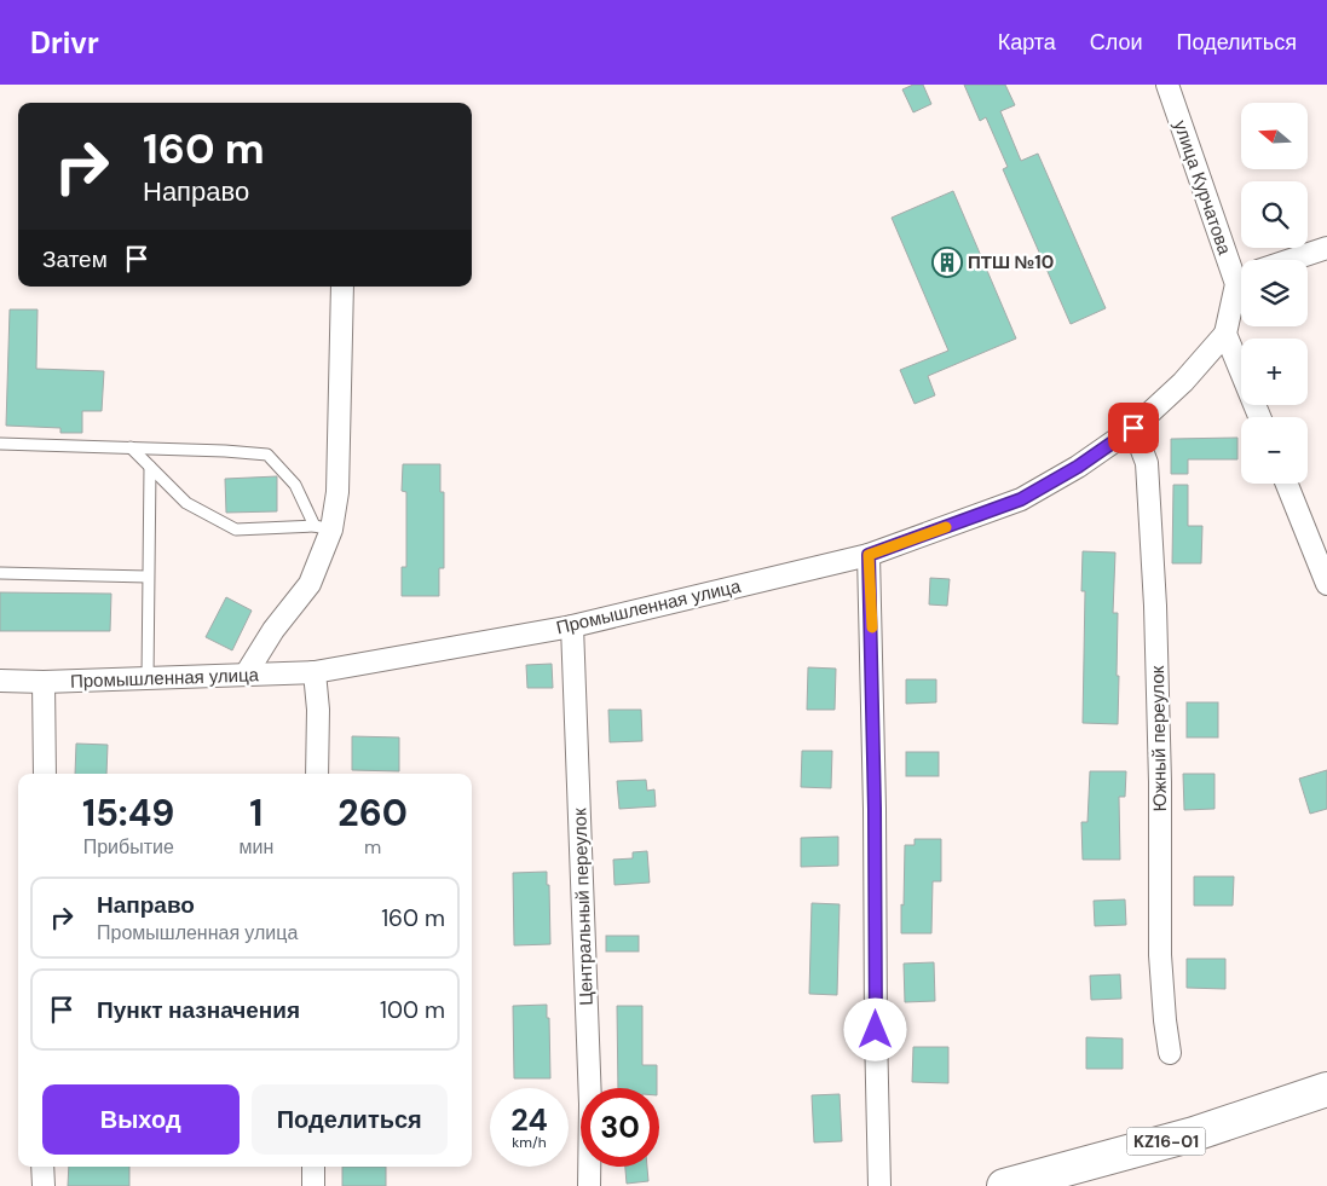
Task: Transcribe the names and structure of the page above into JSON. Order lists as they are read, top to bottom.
{
  "streets": {
    "main road": ["KZ16-01"],
    "street": [
      "улица Курчатова",
      "Промышленная улица",
      "Южный переулок",
      "Центральный переулок"
    ]
  },
  "crossings": [
    ["улица Курчатова", "Промышленная улица"],
    ["Промышленная улица", "Южный переулок"],
    ["Промышленная улица", "Центральный переулок"]
  ],
  "places": {
    "building": ["ПТШ №10"]
  },
  "north": "left",
  "page": {
    "header": "Drivr",
    "nav": ["Карта", "Слои", "Поделиться"],
    "map_buttons": ["+", "−"],
    "turn": ["160 m", "Направо"],
    "then": "Затем",
    "eta": [
      "15:49",
      "Прибытие",
      "1",
      "мин",
      "260",
      "m"
    ],
    "list": [
      {
        "name": "Направо",
        "note": "Промышленная улица",
        "value": "160 m"
      },
      {
        "name": "Пункт назначения",
        "value": "100 m"
      }
    ],
    "buttons": ["Выход", "Поделиться"],
    "speed": "24 km/h",
    "limit": "30"
  }
}
